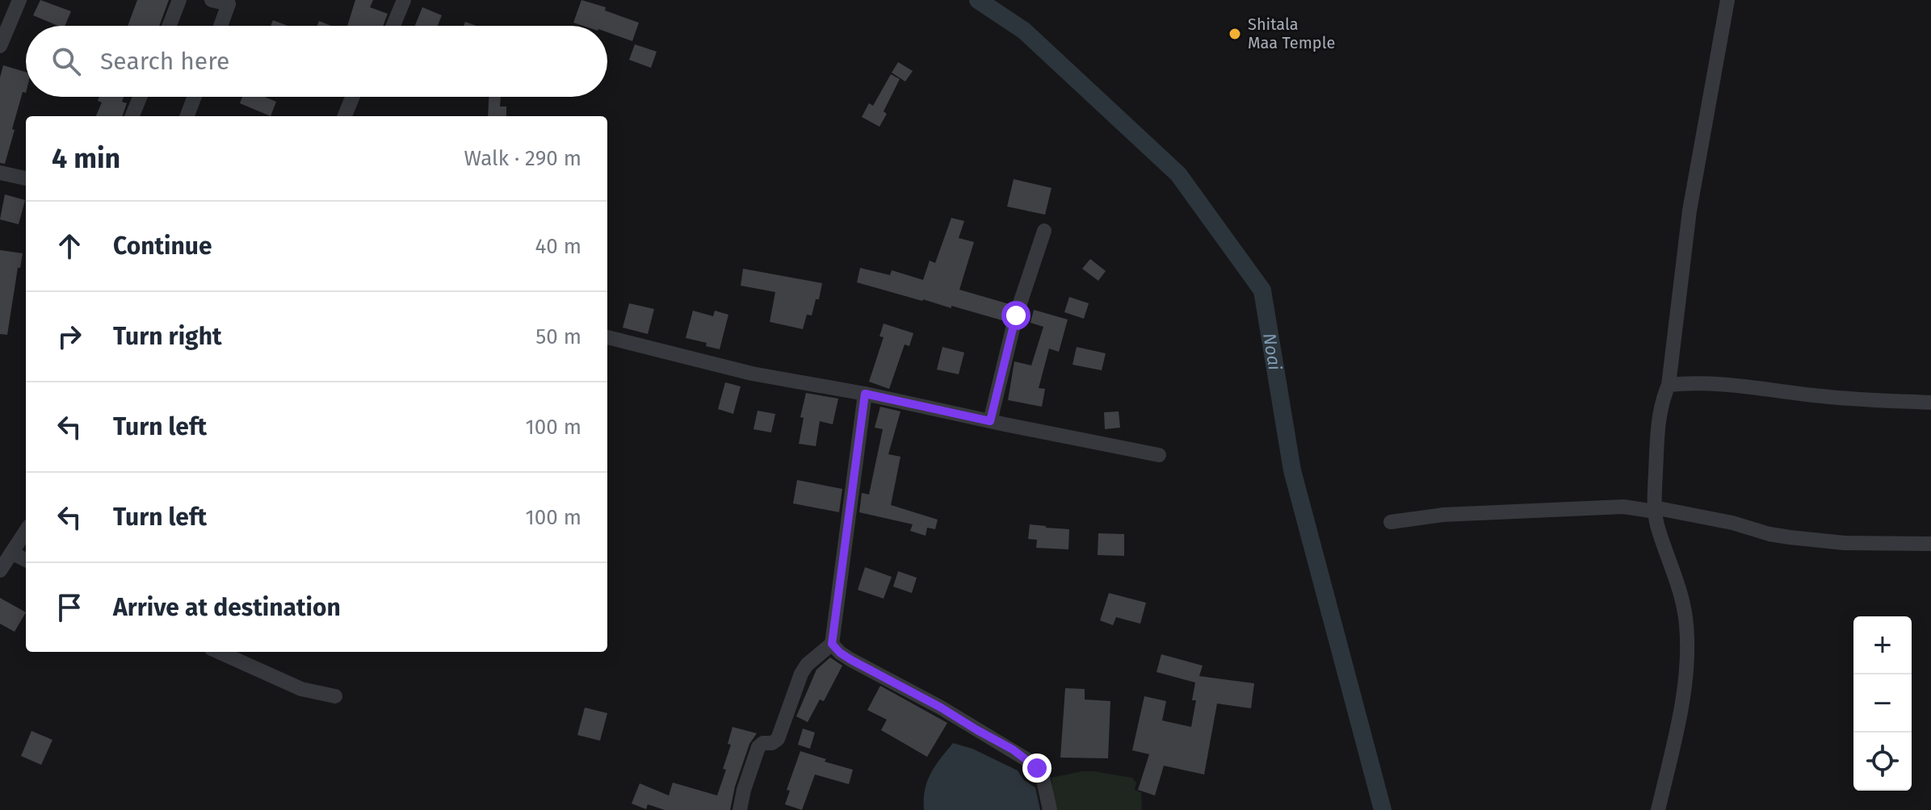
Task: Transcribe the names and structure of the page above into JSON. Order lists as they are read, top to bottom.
{
  "water": ["Noai"],
  "places": ["Shitala Maa Temple"],
  "page": {
    "search": "Search here",
    "heading": ["4 min", "Walk · 290 m"],
    "list": [
      ["Continue", "40 m"],
      ["Turn right", "50 m"],
      ["Turn left", "100 m"],
      ["Turn left", "100 m"],
      "Arrive at destination"
    ],
    "map_buttons": ["+", "−"]
  }
}
